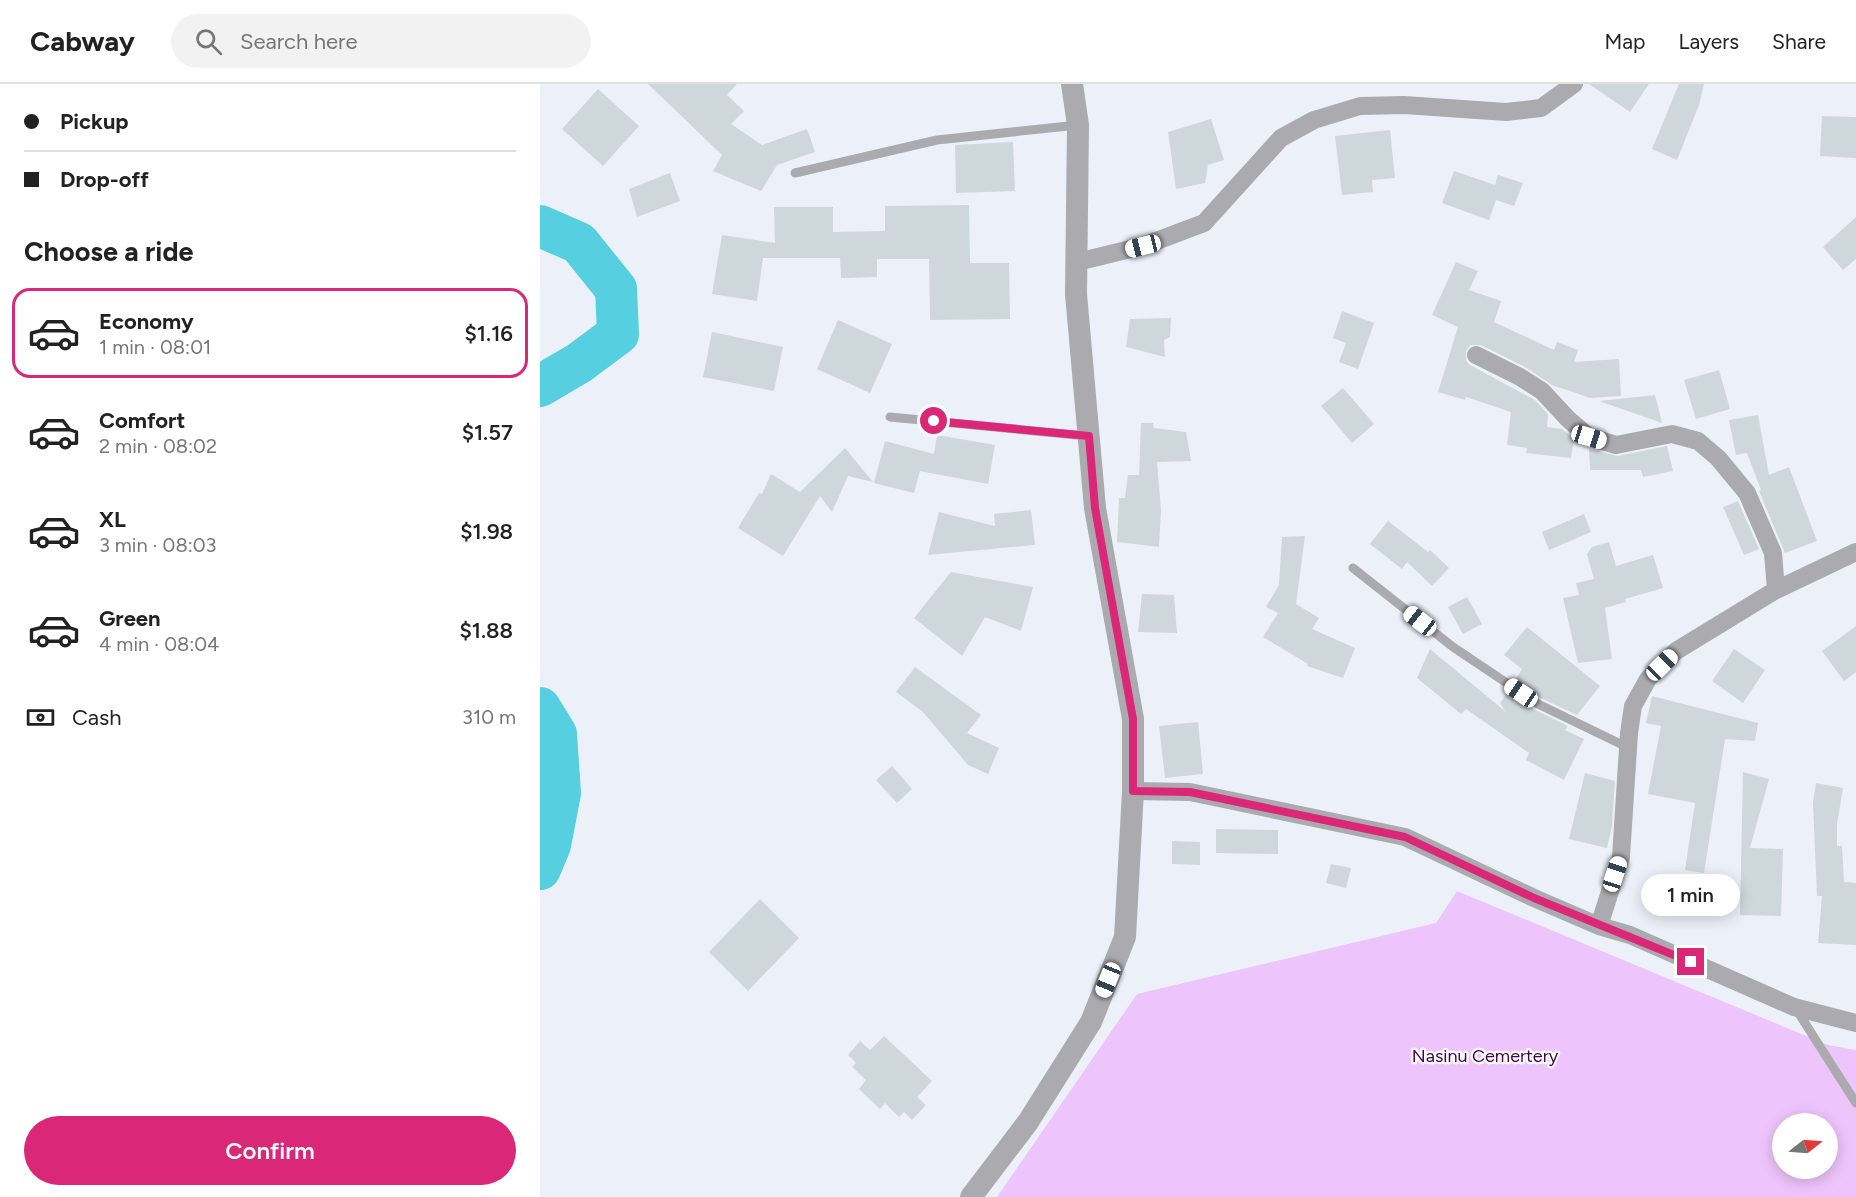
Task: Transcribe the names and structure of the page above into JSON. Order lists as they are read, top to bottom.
{
  "parks": ["Nasinu Cemertery"],
  "north": "right",
  "page": {
    "header": "Cabway",
    "search": "Search here",
    "nav": ["Map", "Layers", "Share"],
    "banner": ["Pickup", "Drop-off"],
    "heading": "Choose a ride",
    "list": [
      {
        "name": "Economy",
        "note": "1 min · 08:01",
        "value": "$1.16"
      },
      {
        "name": "Comfort",
        "note": "2 min · 08:02",
        "value": "$1.57"
      },
      {
        "name": "XL",
        "note": "3 min · 08:03",
        "value": "$1.98"
      },
      {
        "name": "Green",
        "note": "4 min · 08:04",
        "value": "$1.88"
      }
    ],
    "pay": ["Cash", "310 m"],
    "bubble": "1 min",
    "buttons": "Confirm"
  }
}
